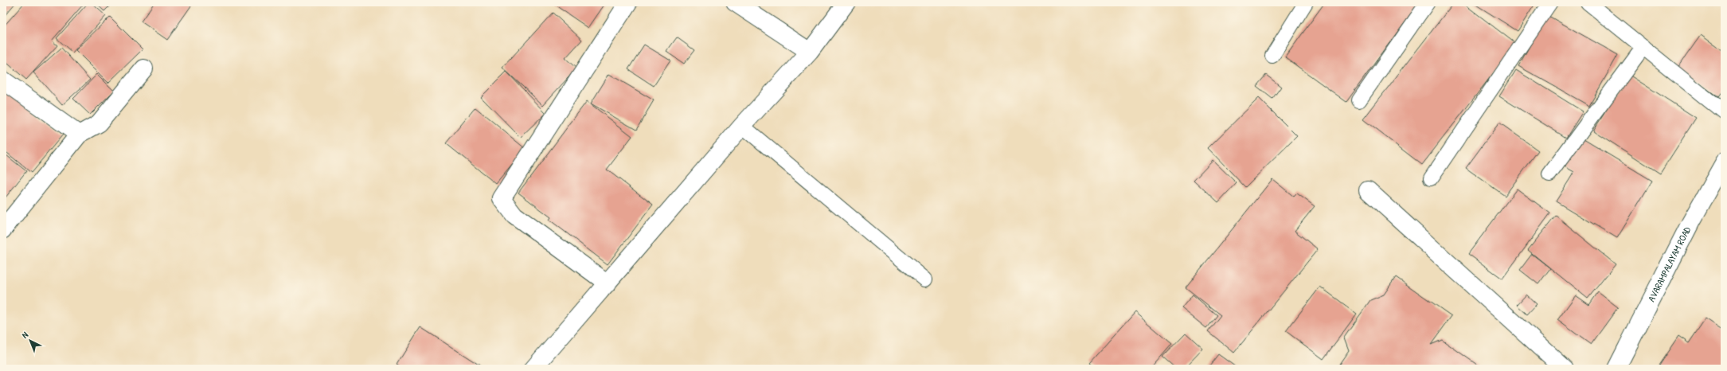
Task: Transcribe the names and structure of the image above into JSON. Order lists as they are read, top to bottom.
{
  "streets": {
    "street": ["AVARAMPALAYAM ROAD"]
  },
  "north": "top left"
}
